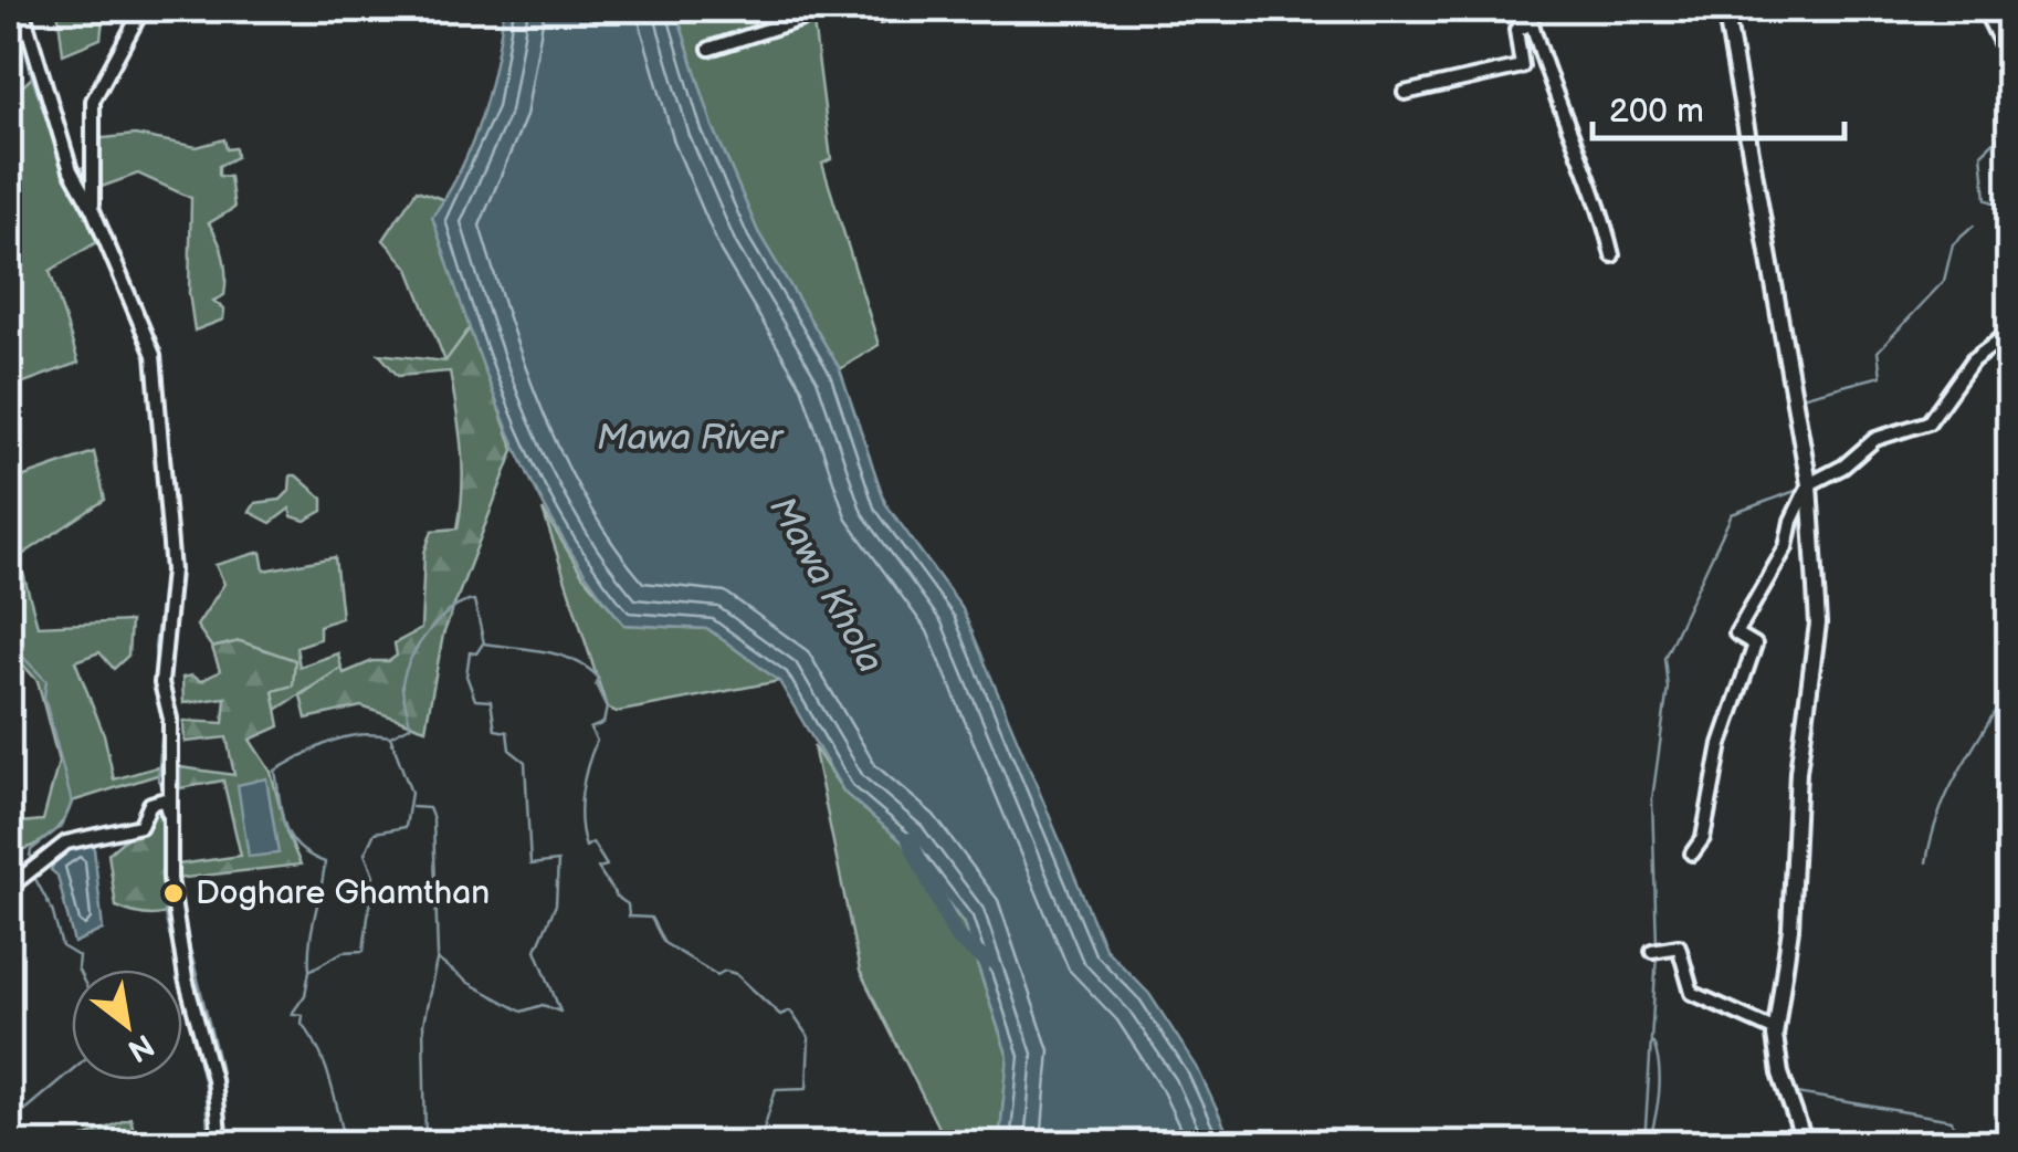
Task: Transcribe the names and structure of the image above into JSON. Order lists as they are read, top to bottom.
{
  "water": ["Mawa River", "Mawa Khola"],
  "places": ["Doghare Ghamthan"],
  "scale_bar": "200 m",
  "north": "bottom right"
}
